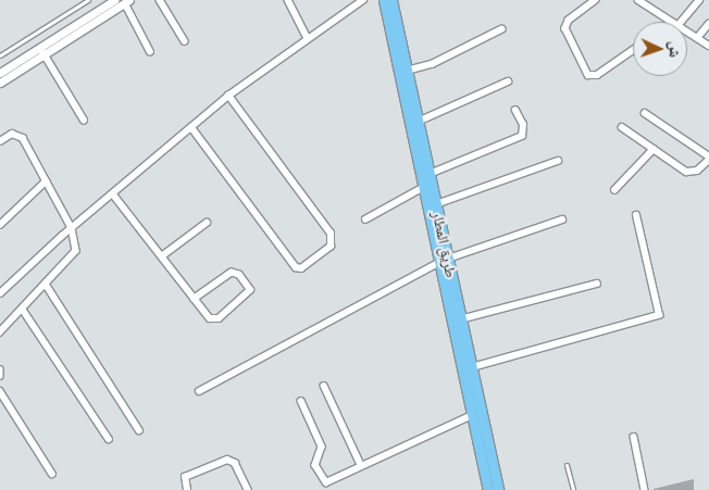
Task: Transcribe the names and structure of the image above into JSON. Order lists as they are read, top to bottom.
{
  "streets": {
    "main road": ["طريق المطار"]
  },
  "north": "right"
}
